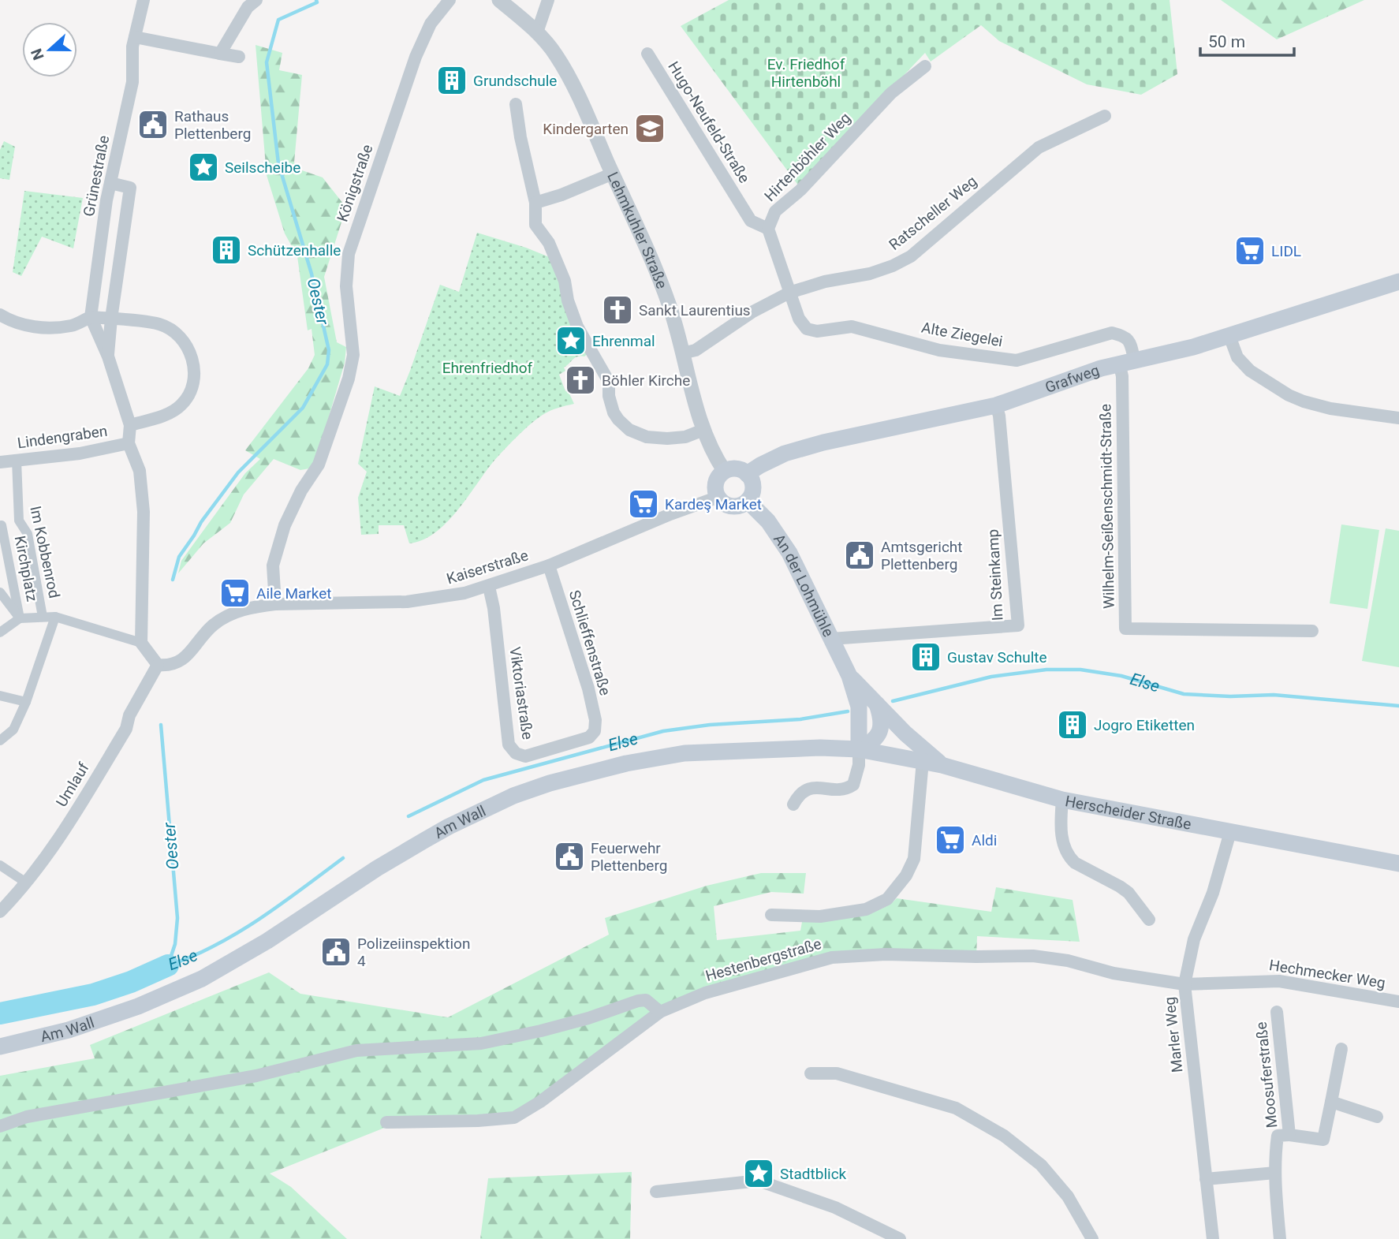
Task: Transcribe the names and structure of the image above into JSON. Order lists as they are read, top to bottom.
{
  "streets": {
    "main road": [
      "Grafweg",
      "An der Lohmühle",
      "Herscheider Straße",
      "Am Wall"
    ],
    "street": [
      "Hugo-Neufeld-Straße",
      "Hirtenböhler Weg",
      "Grünestraße",
      "Königstraße",
      "Ratscheller Weg",
      "Lehmkuhler Straße",
      "Alte Ziegelei",
      "Lindengraben",
      "Wilhelm-Seißenschmidt-Straße",
      "Im Kobbenrod",
      "Kaiserstraße",
      "Kirchplatz",
      "Im Steinkamp",
      "Schlieffenstraße",
      "Viktoriastraße",
      "Umlauf",
      "Hestenbergstraße",
      "Hechmecker Weg",
      "Marler Weg",
      "Moosuferstraße"
    ]
  },
  "crossings": [
    ["Hugo-Neufeld-Straße", "Hirtenböhler Weg"],
    ["Königstraße", "Kaiserstraße"],
    ["Ratscheller Weg", "Lehmkuhler Straße"],
    ["Ratscheller Weg", "Alte Ziegelei"],
    ["Lehmkuhler Straße", "Grafweg"],
    ["Lehmkuhler Straße", "Kaiserstraße"],
    ["Lehmkuhler Straße", "An der Lohmühle"],
    ["Alte Ziegelei", "Grafweg"],
    ["Alte Ziegelei", "Wilhelm-Seißenschmidt-Straße"],
    ["Grafweg", "Wilhelm-Seißenschmidt-Straße"],
    ["Grafweg", "Kaiserstraße"],
    ["Grafweg", "Im Steinkamp"],
    ["Grafweg", "An der Lohmühle"],
    ["Lindengraben", "Im Kobbenrod"],
    ["Kaiserstraße", "An der Lohmühle"],
    ["Kaiserstraße", "Schlieffenstraße"],
    ["Kaiserstraße", "Viktoriastraße"],
    ["Kaiserstraße", "Umlauf"],
    ["Im Steinkamp", "An der Lohmühle"],
    ["An der Lohmühle", "Herscheider Straße"],
    ["An der Lohmühle", "Am Wall"],
    ["Schlieffenstraße", "Viktoriastraße"],
    ["Herscheider Straße", "Am Wall"],
    ["Herscheider Straße", "Marler Weg"],
    ["Hestenbergstraße", "Hechmecker Weg"],
    ["Hestenbergstraße", "Marler Weg"],
    ["Hechmecker Weg", "Marler Weg"]
  ],
  "water": ["Oester", "Else"],
  "parks": ["Ev. Friedhof Hirtenböhl", "Ehrenfriedhof"],
  "places": {
    "building": [
      "Grundschule",
      "Schützenhalle",
      "Gustav Schulte",
      "Jogro Etiketten"
    ],
    "public building": [
      "Rathaus Plettenberg",
      "Amtsgericht Plettenberg",
      "Feuerwehr Plettenberg",
      "Polizeiinspektion 4"
    ],
    "school or university": ["Kindergarten"],
    "place": ["Seilscheibe", "Ehrenmal", "Stadtblick"],
    "supermarket": [
      "LIDL",
      "Kardeş Market",
      "Aile Market",
      "Aldi"
    ],
    "church": ["Sankt Laurentius", "Böhler Kirche"]
  },
  "scale_bar": "50 m",
  "north": "left"
}
